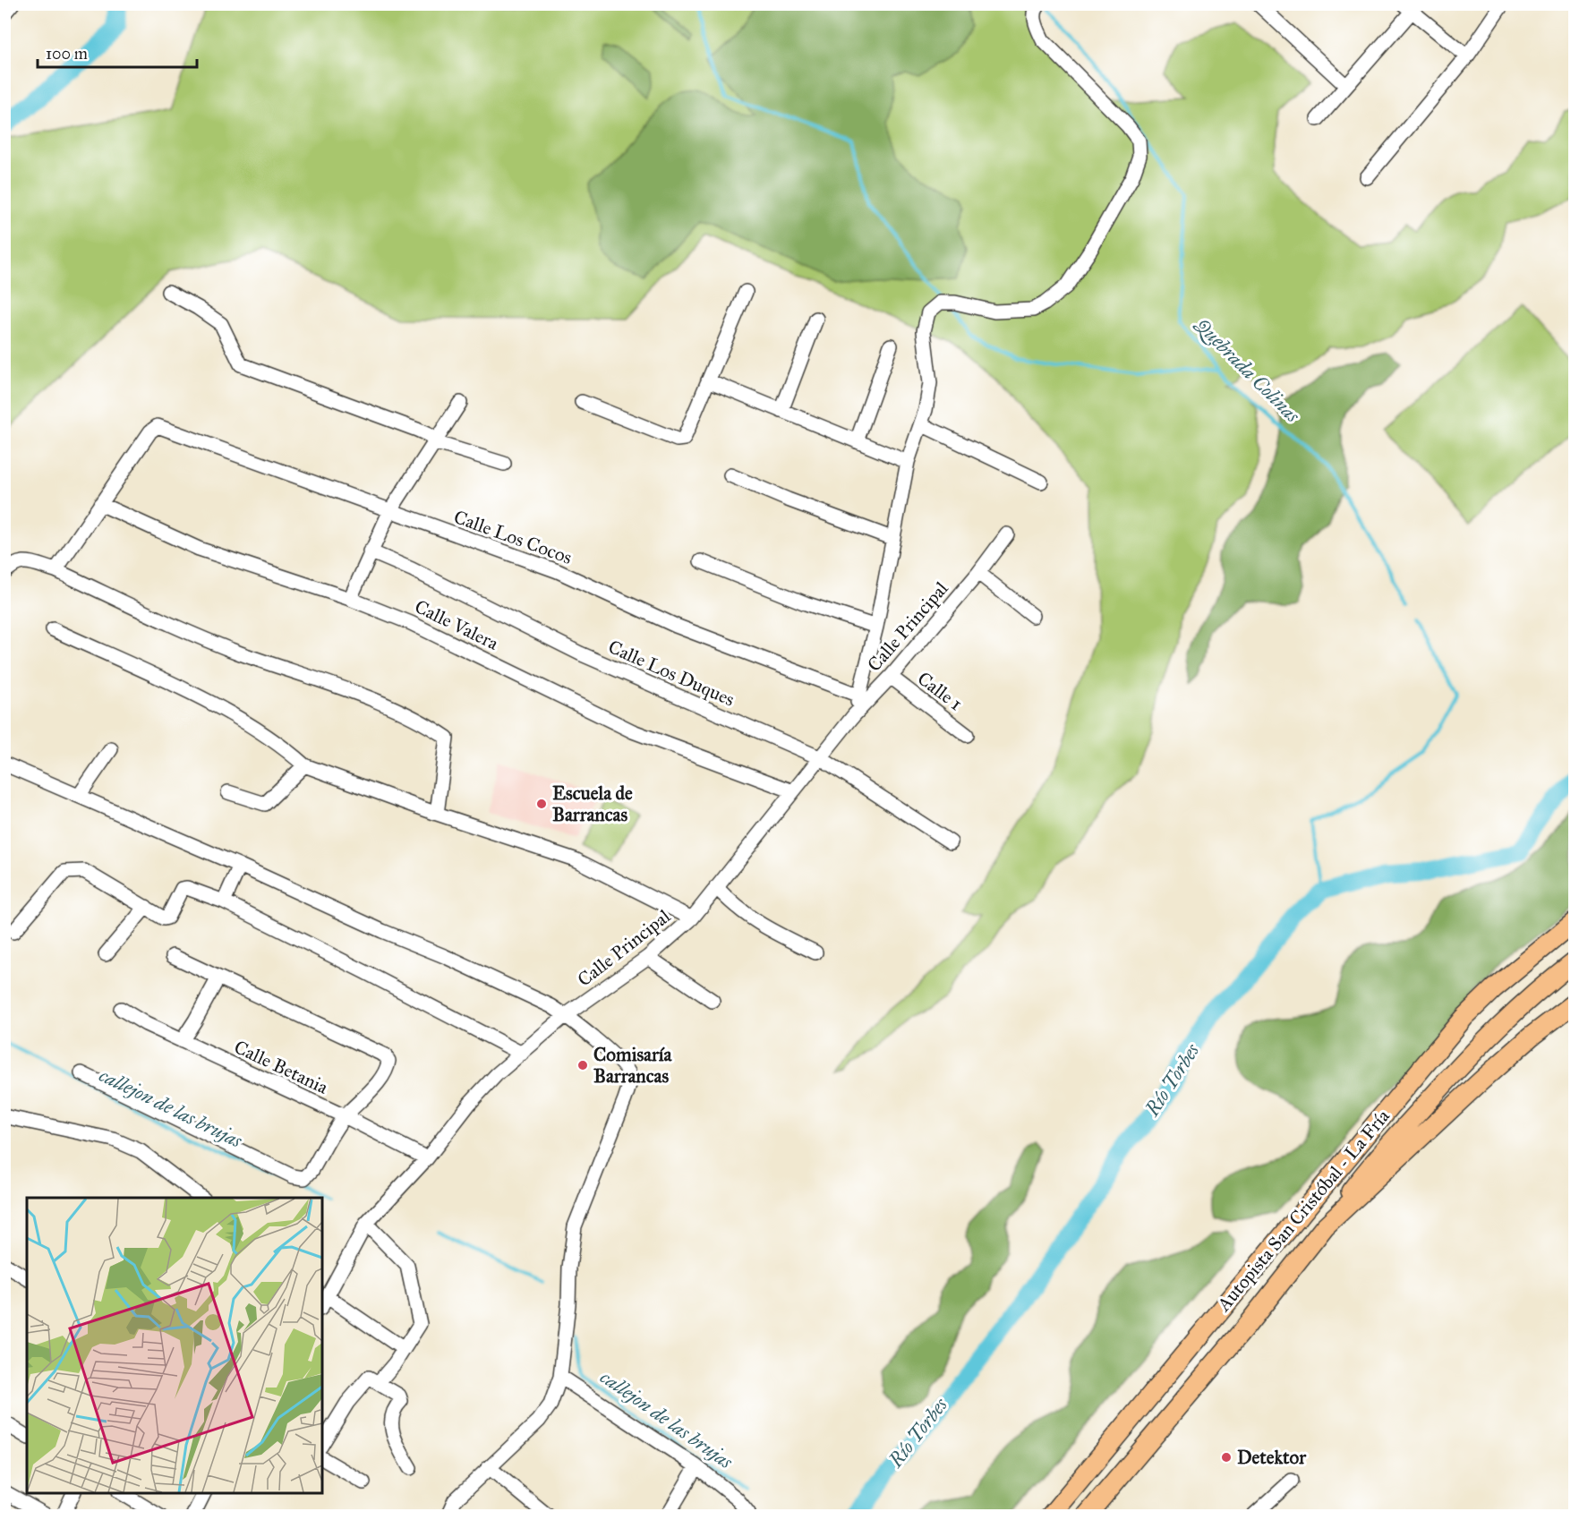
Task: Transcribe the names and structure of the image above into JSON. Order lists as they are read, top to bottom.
{
  "streets": {
    "highway": ["Autopista San Cristóbal - La Fría"],
    "street": [
      "Calle Los Cocos",
      "Calle Valera",
      "Calle Principal",
      "Calle Los Duques",
      "Calle 1",
      "Calle Betania"
    ]
  },
  "crossings": [
    ["Calle Los Cocos", "Calle Valera"],
    ["Calle Valera", "Calle Principal"],
    ["Calle Principal", "Calle Los Duques"],
    ["Calle Principal", "Calle 1"],
    ["Calle Principal", "Calle Betania"]
  ],
  "water": ["Quebrada Colinas", "Río Torbes", "callejon de las brujas"],
  "places": ["Escuela de Barrancas", "Comisaría Barrancas", "Detektor"],
  "scale_bar": "100 m"
}
